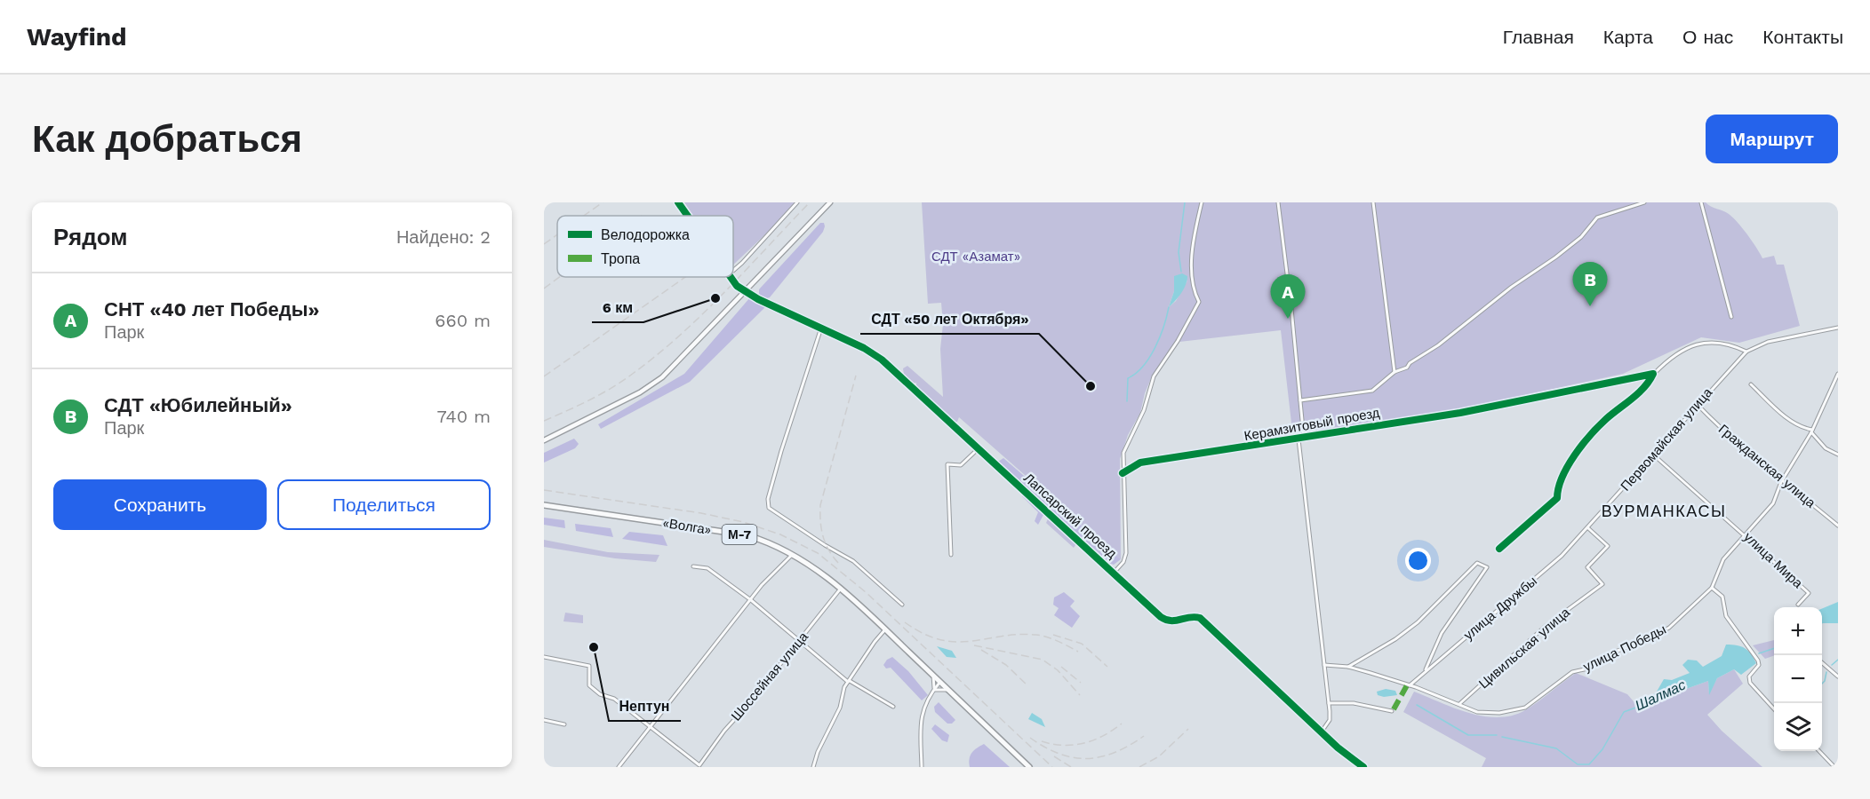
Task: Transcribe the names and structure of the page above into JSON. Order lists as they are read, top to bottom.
{
  "streets": {
    "highway": ["«Волга»", "М-7"],
    "street": [
      "Керамзитовый проезд",
      "Первомайская улица",
      "Гражданская улица",
      "Лапсарский проезд",
      "улица Мира",
      "улица Дружбы",
      "Цивильская улица",
      "улица Победы",
      "Шоссейная улица"
    ]
  },
  "crossings": [
    ["Первомайская улица", "Гражданская улица"],
    ["Первомайская улица", "улица Мира"],
    ["Первомайская улица", "улица Дружбы"],
    ["Первомайская улица", "Цивильская улица"],
    ["Гражданская улица", "улица Победы"],
    ["«Волга»", "Шоссейная улица"],
    ["улица Мира", "улица Победы"],
    ["улица Дружбы", "Цивильская улица"],
    ["улица Дружбы", "улица Победы"],
    ["Цивильская улица", "улица Победы"]
  ],
  "districts": ["ВУРМАНКАСЫ"],
  "water": ["Шалмас"],
  "parks": ["СДТ «Азамат»"],
  "places": ["6 км", "СДТ «50 лет Октября»", "Нептун"],
  "legend": ["Велодорожка", "Тропа"],
  "page": {
    "header": "Wayfind",
    "nav": [
      "Главная",
      "Карта",
      "О нас",
      "Контакты"
    ],
    "buttons": [
      "Маршрут",
      ["Сохранить", "Поделиться"]
    ],
    "title": "Как добраться",
    "heading": ["Рядом", "Найдено: 2"],
    "pins": ["B", "A"],
    "list": [
      {
        "mark": "A",
        "name": "СНТ «40 лет Победы»",
        "note": "Парк",
        "value": "660 m"
      },
      {
        "mark": "B",
        "name": "СДТ «Юбилейный»",
        "note": "Парк",
        "value": "740 m"
      }
    ],
    "map_buttons": ["+", "−"]
  }
}
